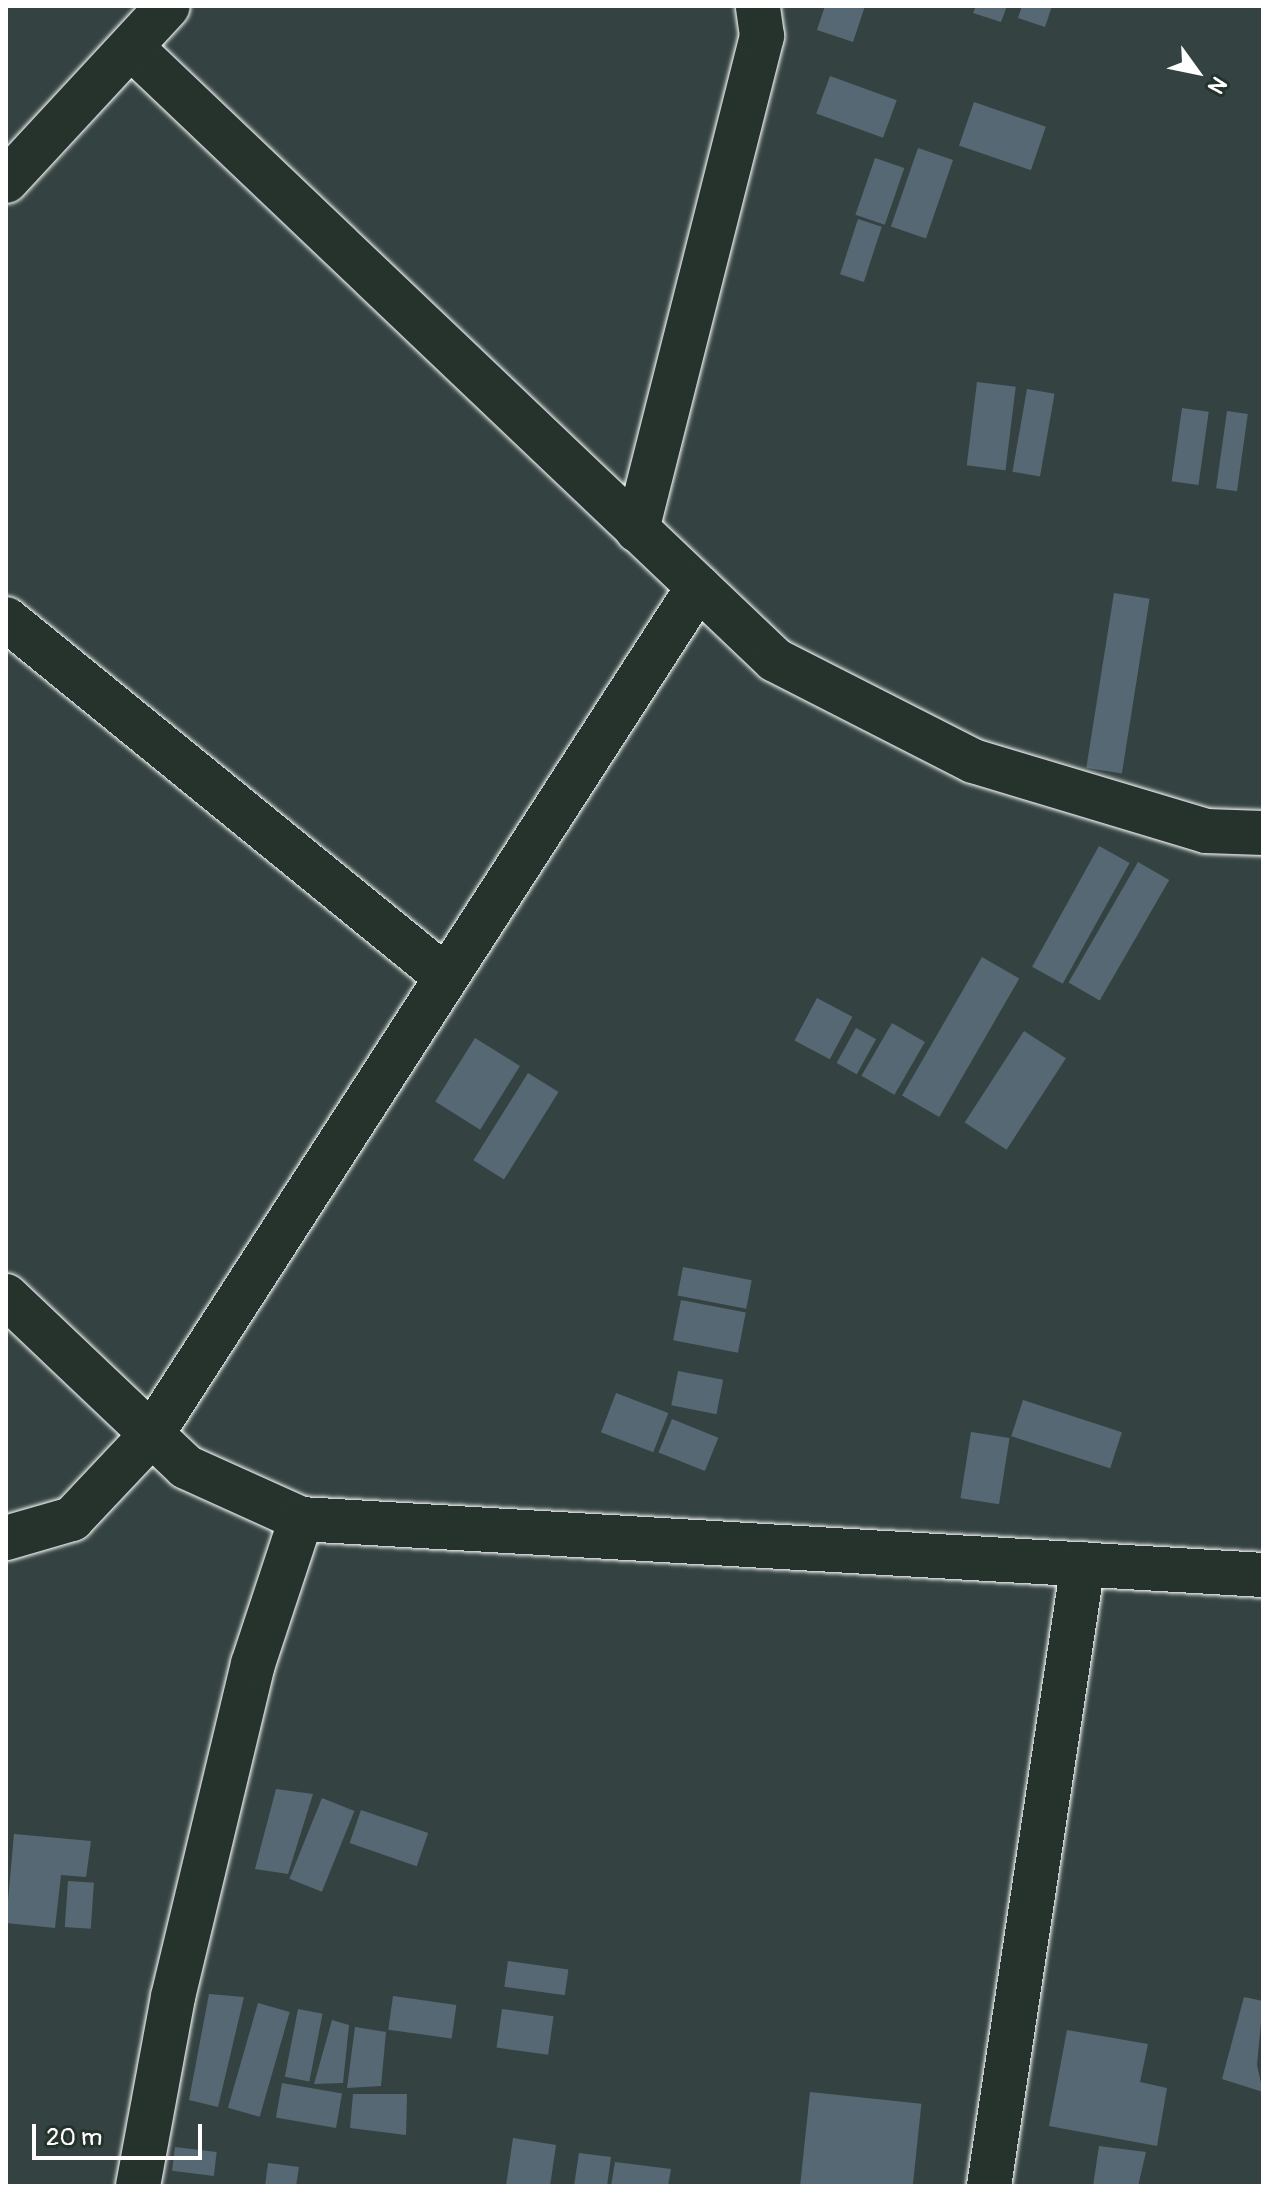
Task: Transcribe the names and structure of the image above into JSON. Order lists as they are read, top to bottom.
{
  "scale_bar": "20 m",
  "north": "bottom right"
}
